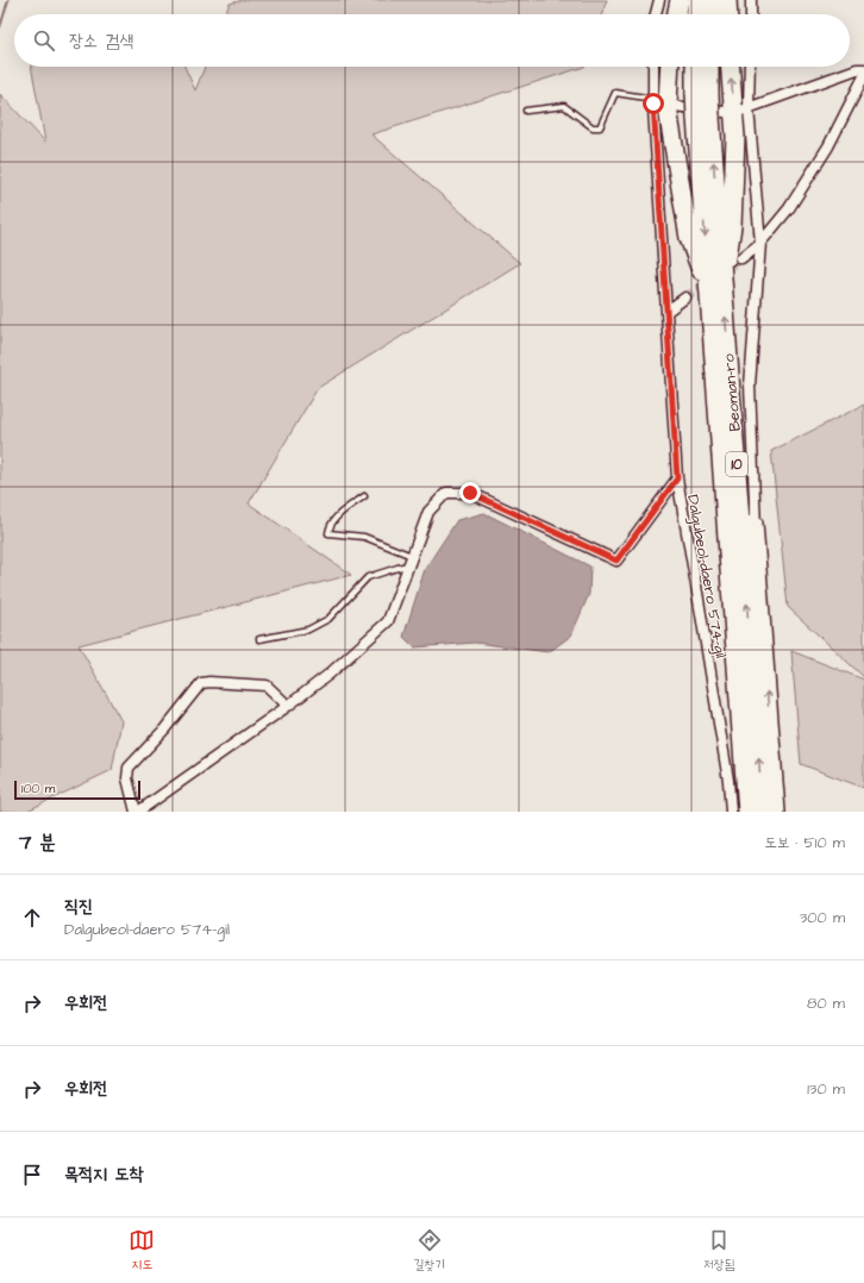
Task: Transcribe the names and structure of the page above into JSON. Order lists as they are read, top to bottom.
{
  "streets": {
    "highway": ["Beoman-ro", "10"],
    "street": ["Dalgubeol-daero 574-gil"]
  },
  "crossings": [
    ["Beoman-ro", "10"]
  ],
  "scale_bar": "100 m",
  "page": {
    "search": "장소 검색",
    "scale": "100 m",
    "heading": ["7 분", "도보 · 510 m"],
    "list": [
      ["직진", "Dalgubeol-daero 574-gil", "300 m"],
      ["우회전", "80 m"],
      ["우회전", "130 m"],
      "목적지 도착"
    ],
    "nav": ["지도", "길찾기", "저장됨"]
  }
}
